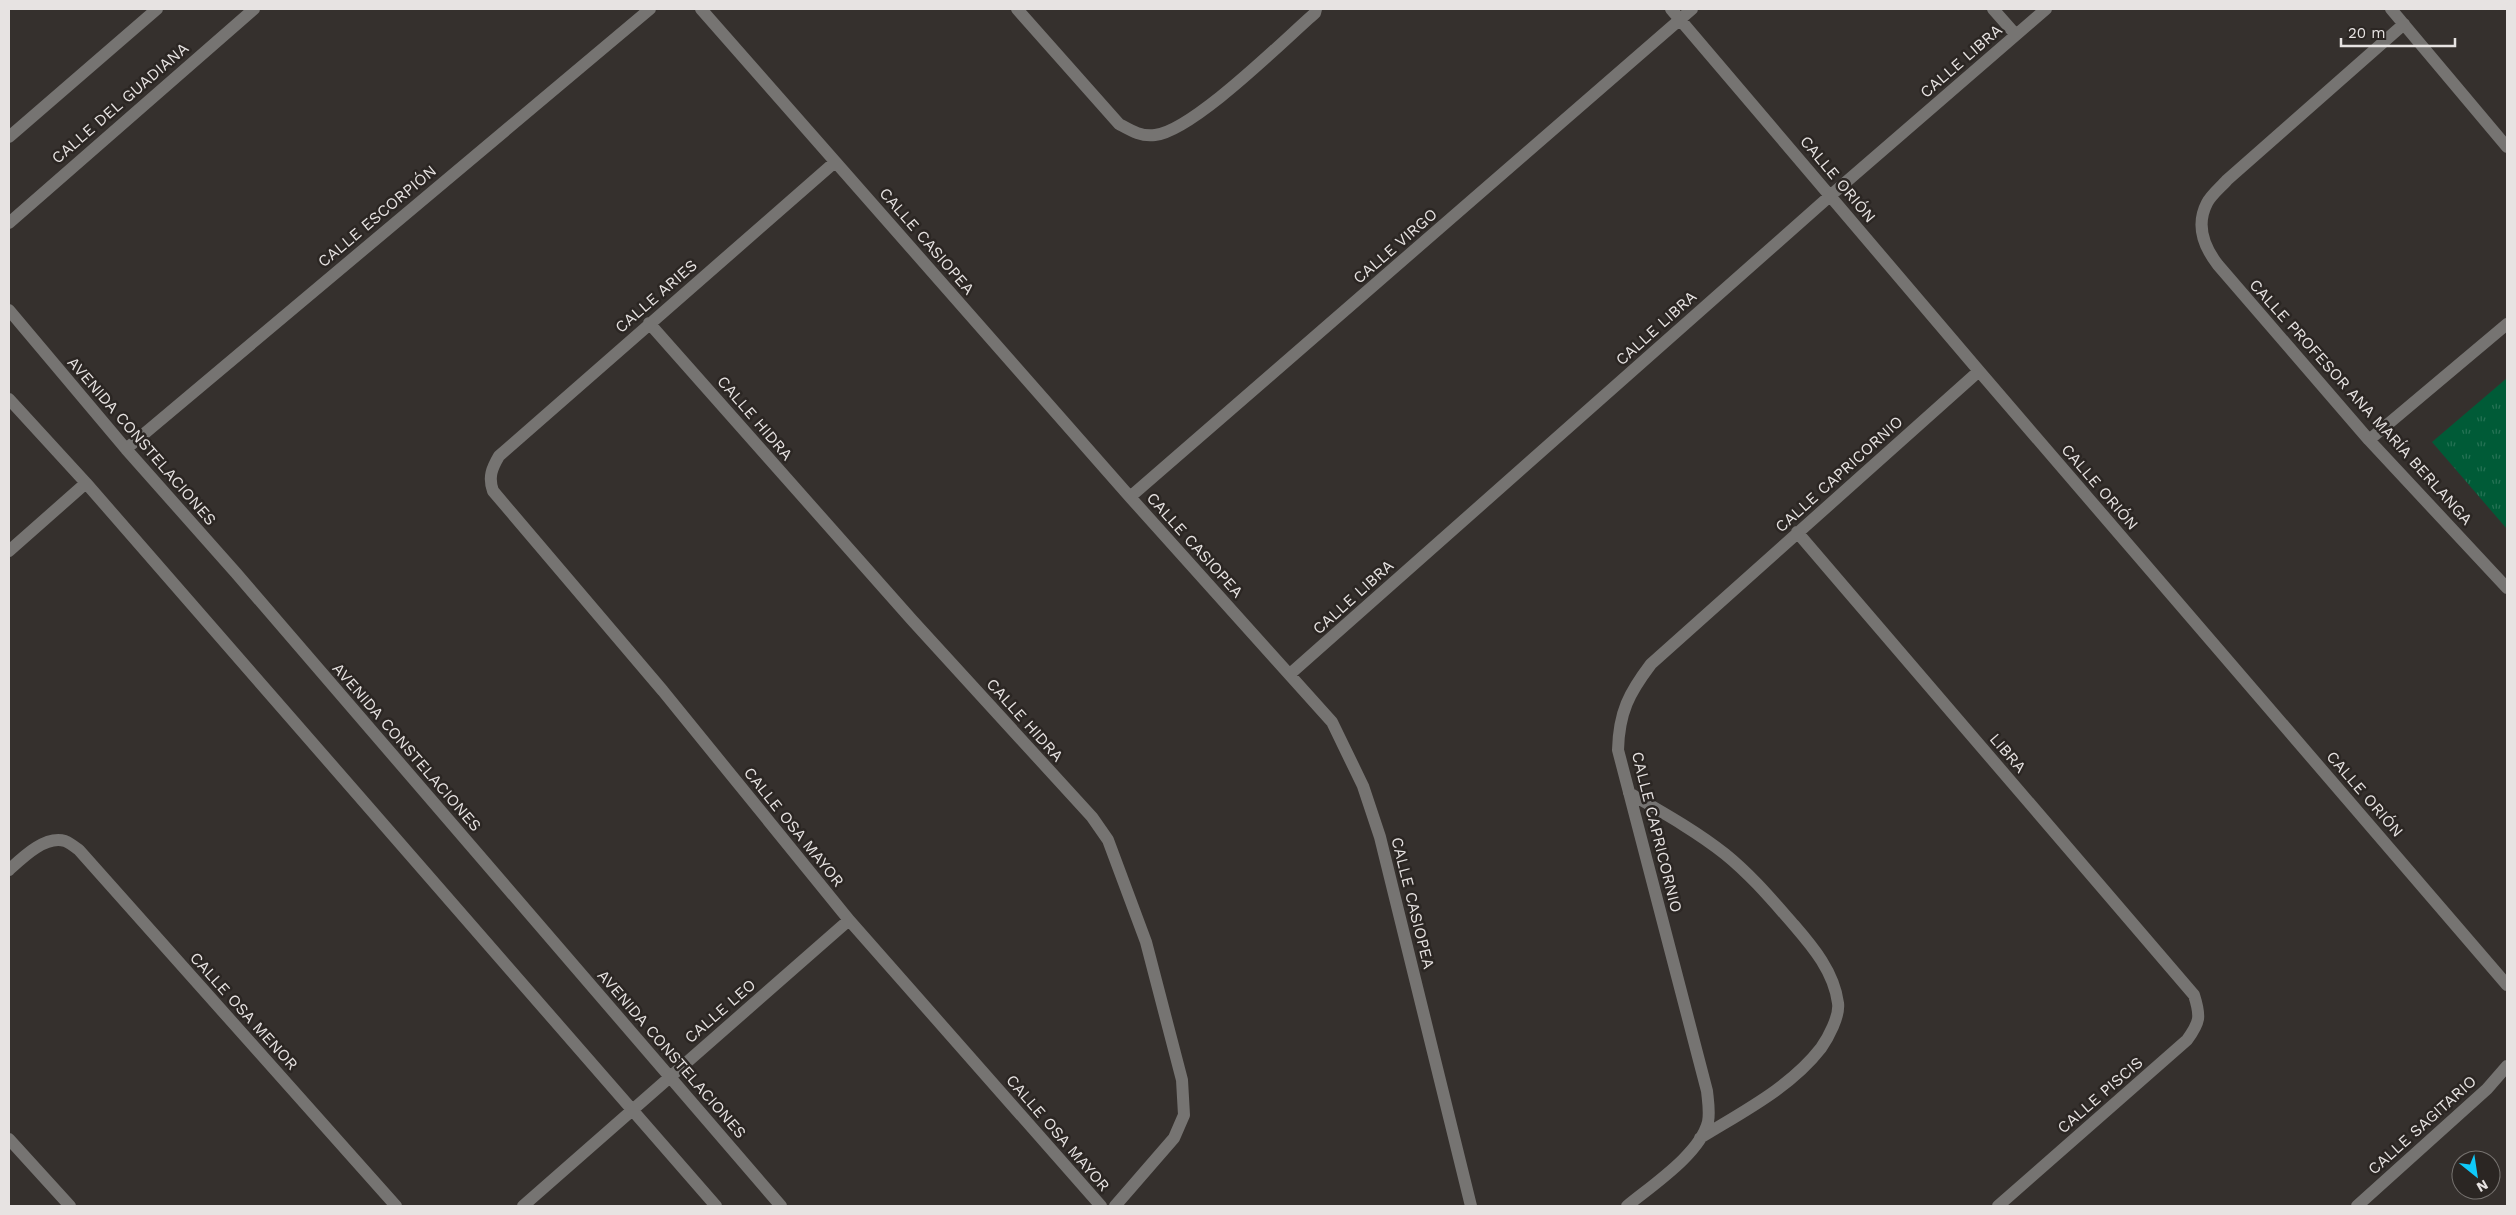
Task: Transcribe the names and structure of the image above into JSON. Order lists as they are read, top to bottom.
{
  "streets": {
    "street": [
      "CALLE LIBRA",
      "CALLE DEL GUADIANA",
      "CALLE ORIÓN",
      "CALLE ESCORPIÓN",
      "CALLE CASIOPEA",
      "CALLE VIRGO",
      "CALLE ARIES",
      "CALLE PROFESOR ANA MARÍA BERLANGA",
      "CALLE HIDRA",
      "AVENIDA CONSTELACIONES",
      "CALLE CAPRICORNIO",
      "LIBRA",
      "CALLE OSA MAYOR",
      "CALLE OSA MENOR",
      "CALLE LEO",
      "CALLE PISCIS",
      "CALLE SAGITARIO"
    ]
  },
  "crossings": [
    ["CALLE LIBRA", "CALLE ORIÓN"],
    ["CALLE LIBRA", "CALLE CASIOPEA"],
    ["CALLE ORIÓN", "CALLE VIRGO"],
    ["CALLE ORIÓN", "CALLE CAPRICORNIO"],
    ["CALLE ESCORPIÓN", "AVENIDA CONSTELACIONES"],
    ["CALLE CASIOPEA", "CALLE VIRGO"],
    ["CALLE CASIOPEA", "CALLE ARIES"],
    ["CALLE ARIES", "CALLE HIDRA"],
    ["CALLE ARIES", "CALLE OSA MAYOR"],
    ["AVENIDA CONSTELACIONES", "CALLE LEO"],
    ["CALLE CAPRICORNIO", "LIBRA"],
    ["LIBRA", "CALLE PISCIS"],
    ["CALLE OSA MAYOR", "CALLE LEO"]
  ],
  "scale_bar": "20 m",
  "north": "bottom right"
}
